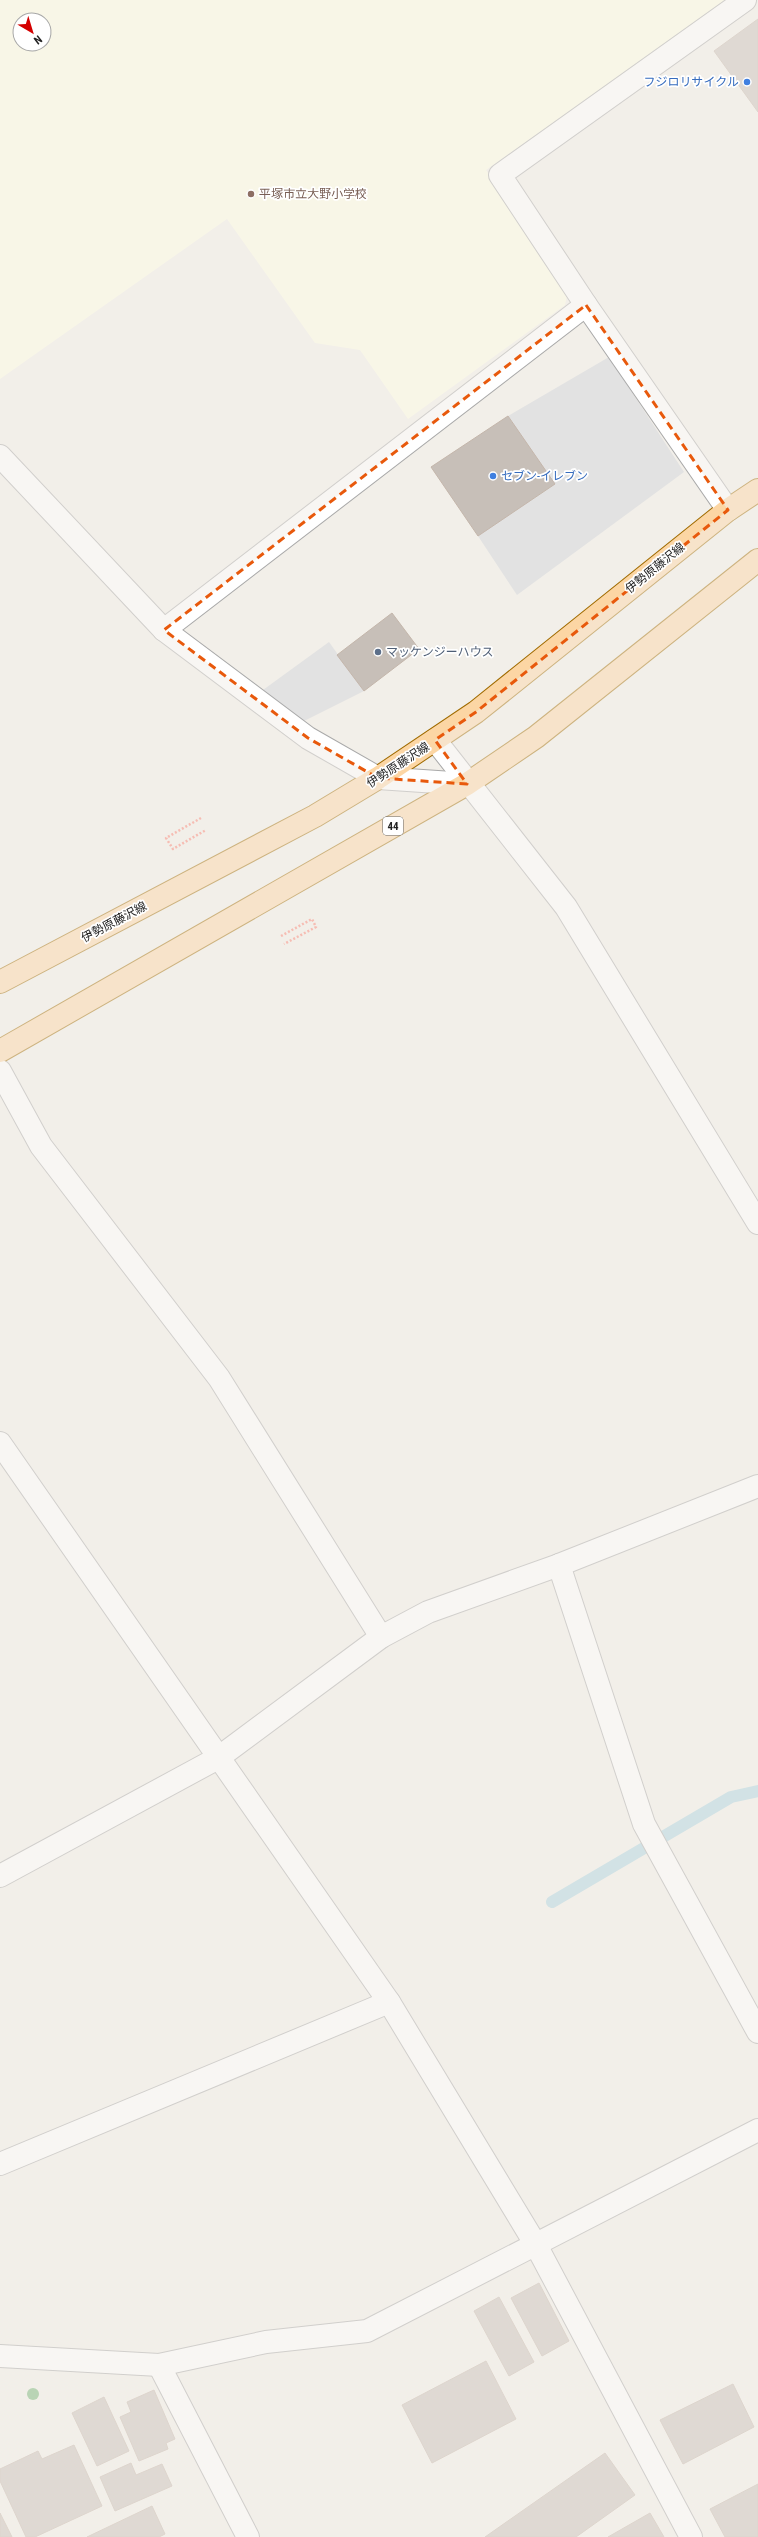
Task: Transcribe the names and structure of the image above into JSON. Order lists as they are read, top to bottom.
{
  "streets": {
    "main road": ["伊勢原藤沢線", "44"]
  },
  "places": [
    "フジロリサイクル",
    "平塚市立大野小学校",
    "セブン-イレブン",
    "マッケンジーハウス"
  ],
  "north": "bottom right"
}
